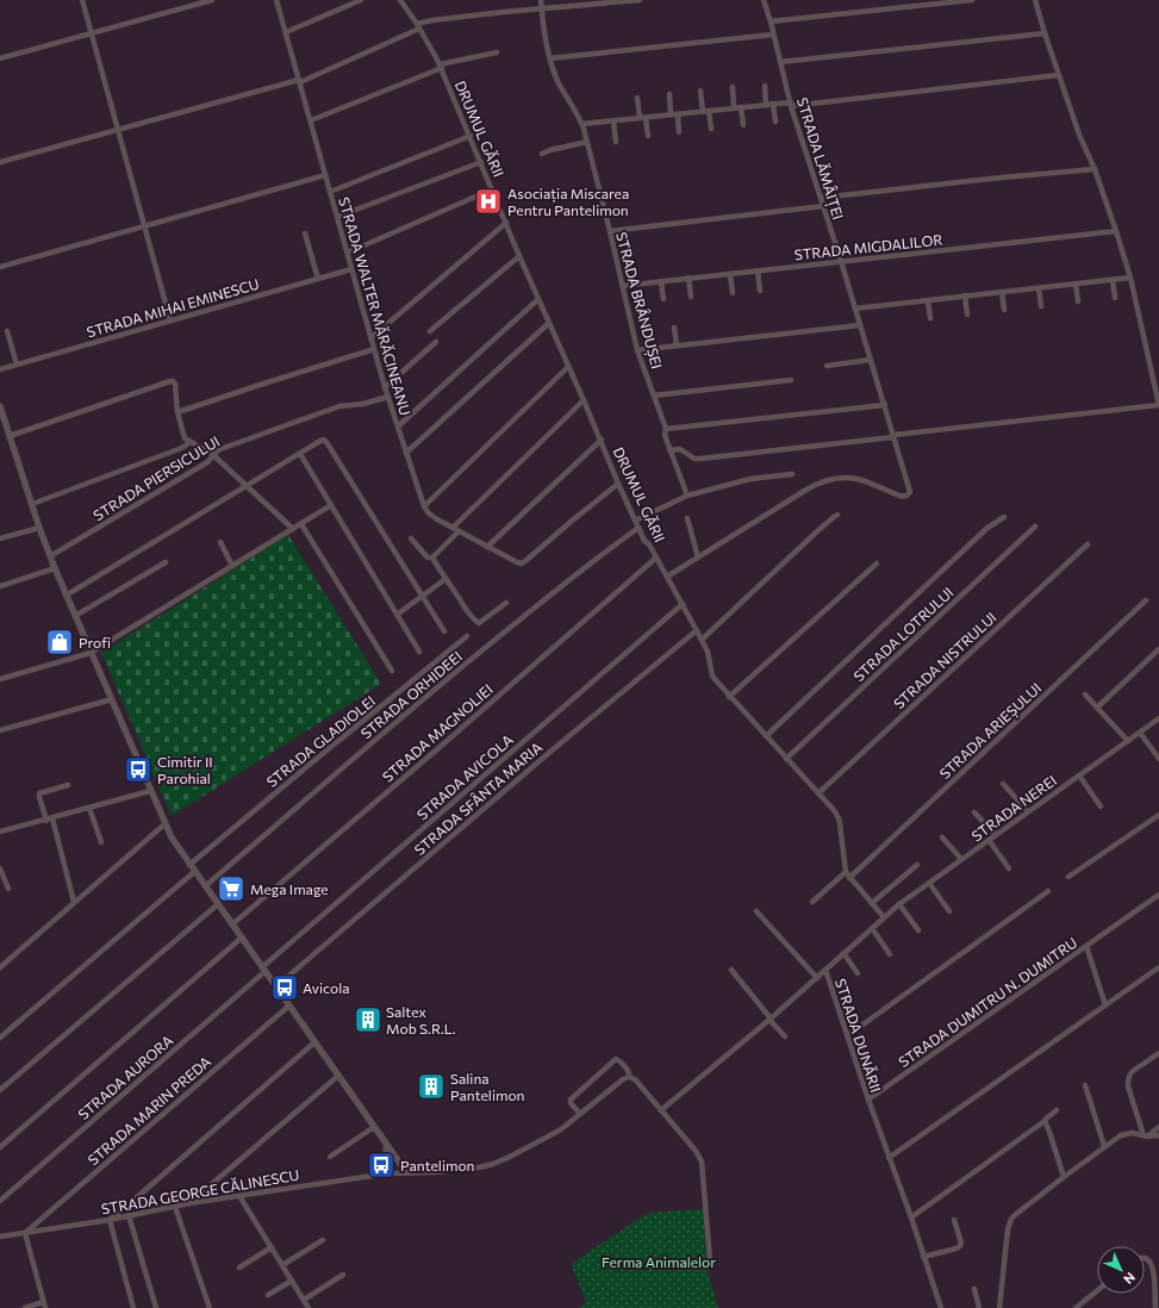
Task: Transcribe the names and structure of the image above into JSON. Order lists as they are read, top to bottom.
{
  "streets": {
    "street": [
      "DRUMUL GĂRII",
      "STRADA LĂMÂIȚEI",
      "STRADA MIGDALILOR",
      "STRADA BRÂNDUȘEI",
      "STRADA WALTER MĂRĂCINEANU",
      "STRADA MIHAI EMINESCU",
      "STRADA PIERSICULUI",
      "STRADA LOTRULUI",
      "STRADA NISTRULUI",
      "STRADA ORHIDEEI",
      "STRADA ARIEȘULUI",
      "STRADA MAGNOLIEI",
      "STRADA GLADIOLEI",
      "STRADA AVICOLA",
      "STRADA SFÂNTA MARIA",
      "STRADA NEREI",
      "STRADA DUMITRU N. DUMITRU",
      "STRADA DUNĂRII",
      "STRADA AURORA",
      "STRADA MARIN PREDA",
      "STRADA GEORGE CĂLINESCU"
    ]
  },
  "crossings": [
    ["DRUMUL GĂRII", "STRADA WALTER MĂRĂCINEANU"],
    ["DRUMUL GĂRII", "STRADA LOTRULUI"],
    ["DRUMUL GĂRII", "STRADA NISTRULUI"],
    ["DRUMUL GĂRII", "STRADA ORHIDEEI"],
    ["DRUMUL GĂRII", "STRADA ARIEȘULUI"],
    ["DRUMUL GĂRII", "STRADA MAGNOLIEI"],
    ["DRUMUL GĂRII", "STRADA AVICOLA"],
    ["DRUMUL GĂRII", "STRADA SFÂNTA MARIA"],
    ["STRADA LĂMÂIȚEI", "STRADA MIGDALILOR"],
    ["STRADA MIGDALILOR", "STRADA BRÂNDUȘEI"],
    ["STRADA WALTER MĂRĂCINEANU", "STRADA MIHAI EMINESCU"],
    ["STRADA WALTER MĂRĂCINEANU", "STRADA PIERSICULUI"],
    ["STRADA AVICOLA", "STRADA AURORA"],
    ["STRADA DUMITRU N. DUMITRU", "STRADA DUNĂRII"],
    ["STRADA MARIN PREDA", "STRADA GEORGE CĂLINESCU"]
  ],
  "parks": ["Ferma Animalelor"],
  "places": {
    "hospital": ["Asociația Miscarea Pentru Pantelimon"],
    "shop": ["Profi"],
    "bus stop": ["Cimitir II Parohial", "Avicola", "Pantelimon"],
    "supermarket": ["Mega Image"],
    "building": ["Saltex Mob S.R.L.", "Salina Pantelimon"]
  },
  "north": "bottom right"
}
